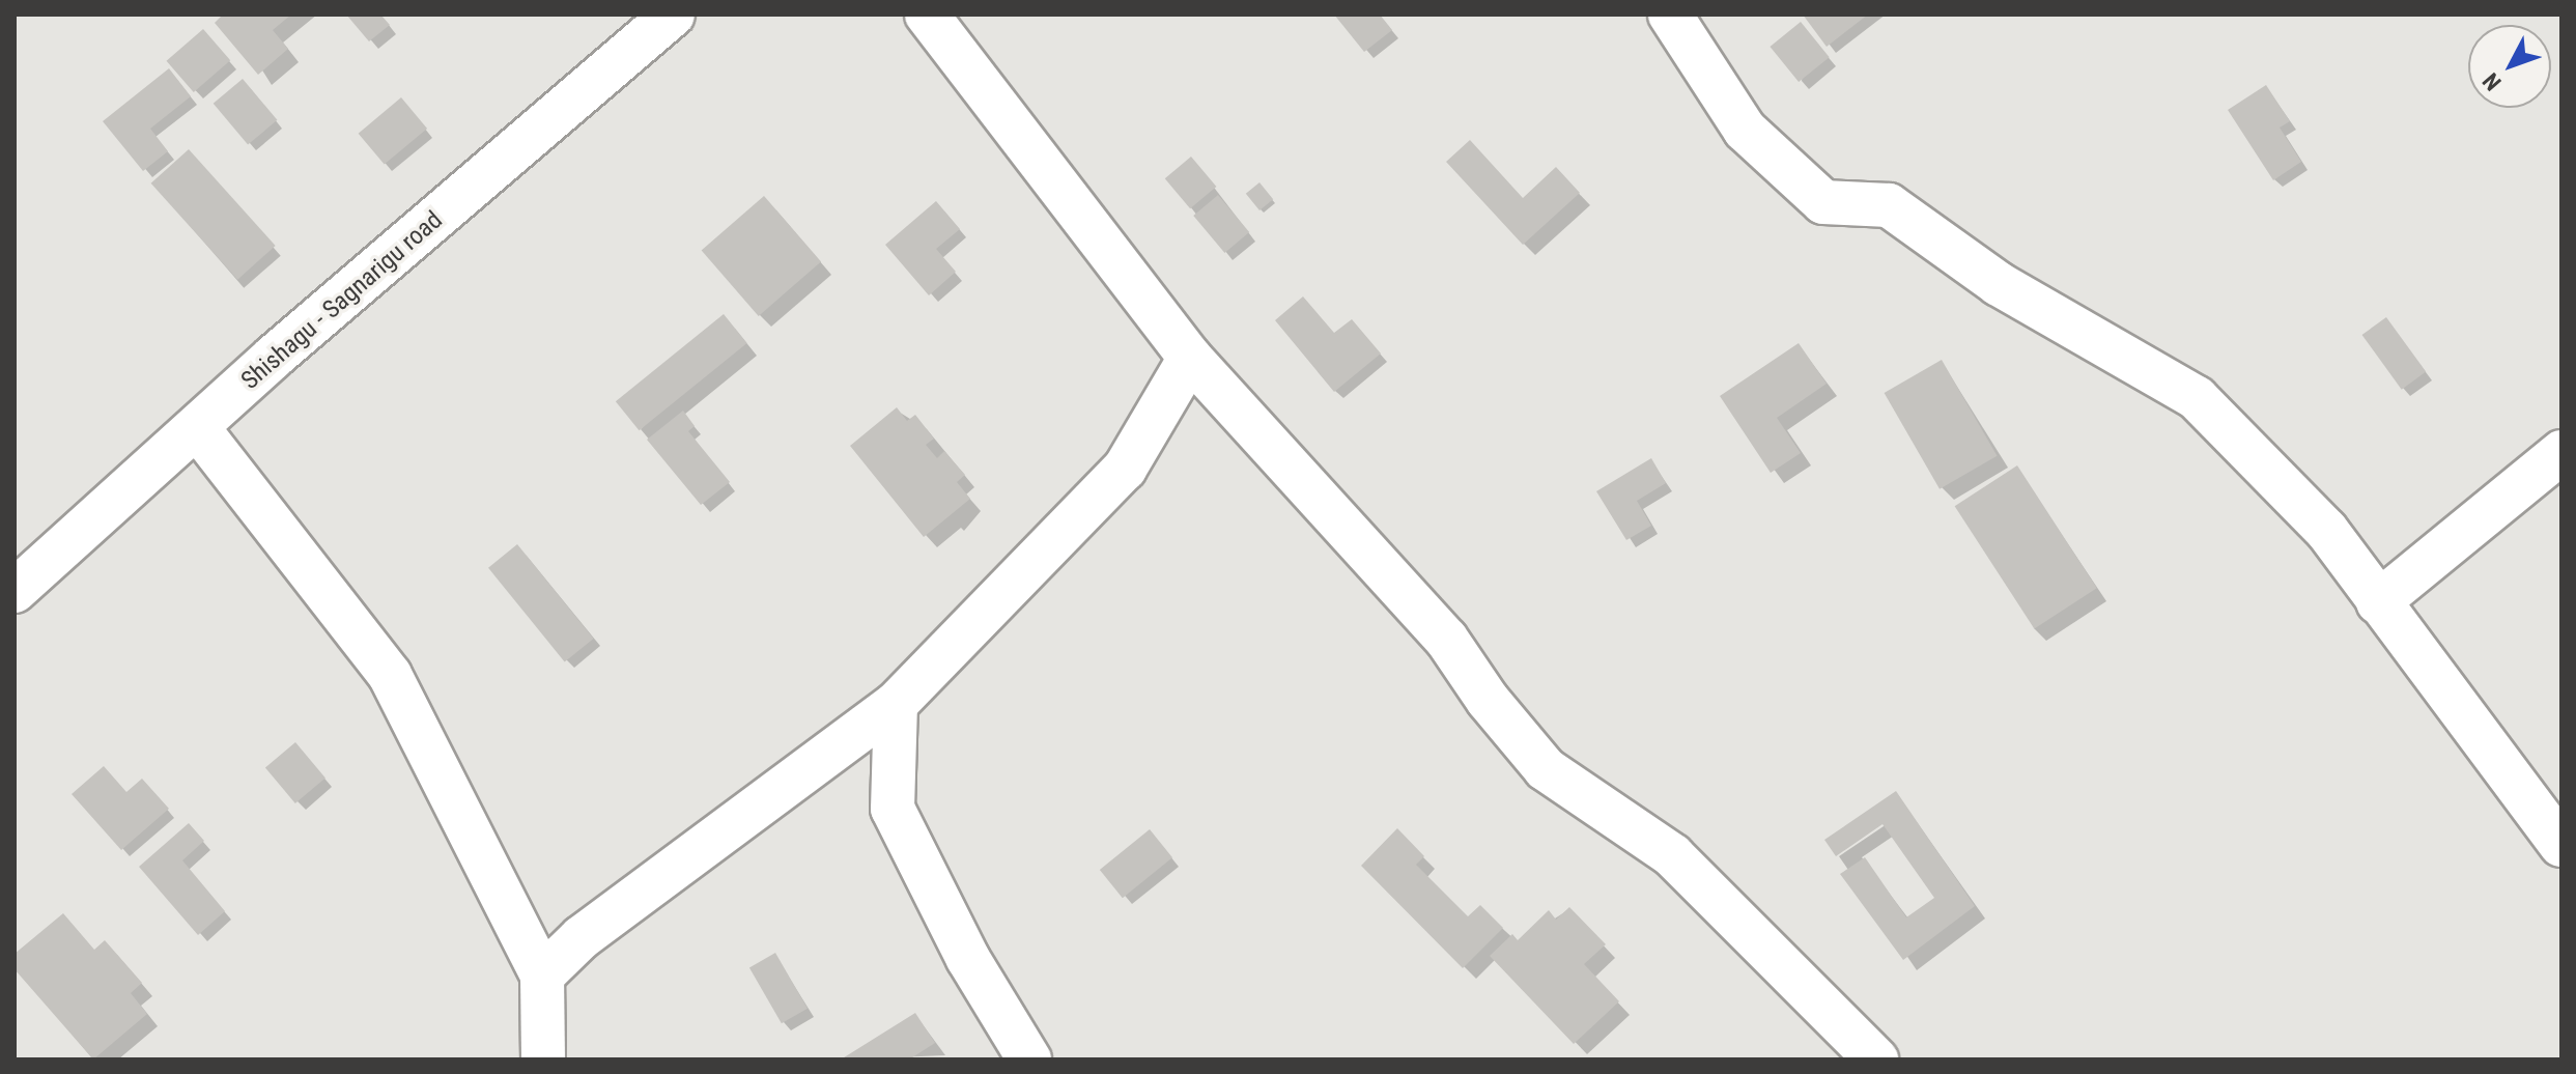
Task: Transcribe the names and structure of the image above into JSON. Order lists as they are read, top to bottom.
{
  "streets": {
    "street": ["Shishagu - Sagnarigu road"]
  },
  "north": "bottom left"
}
